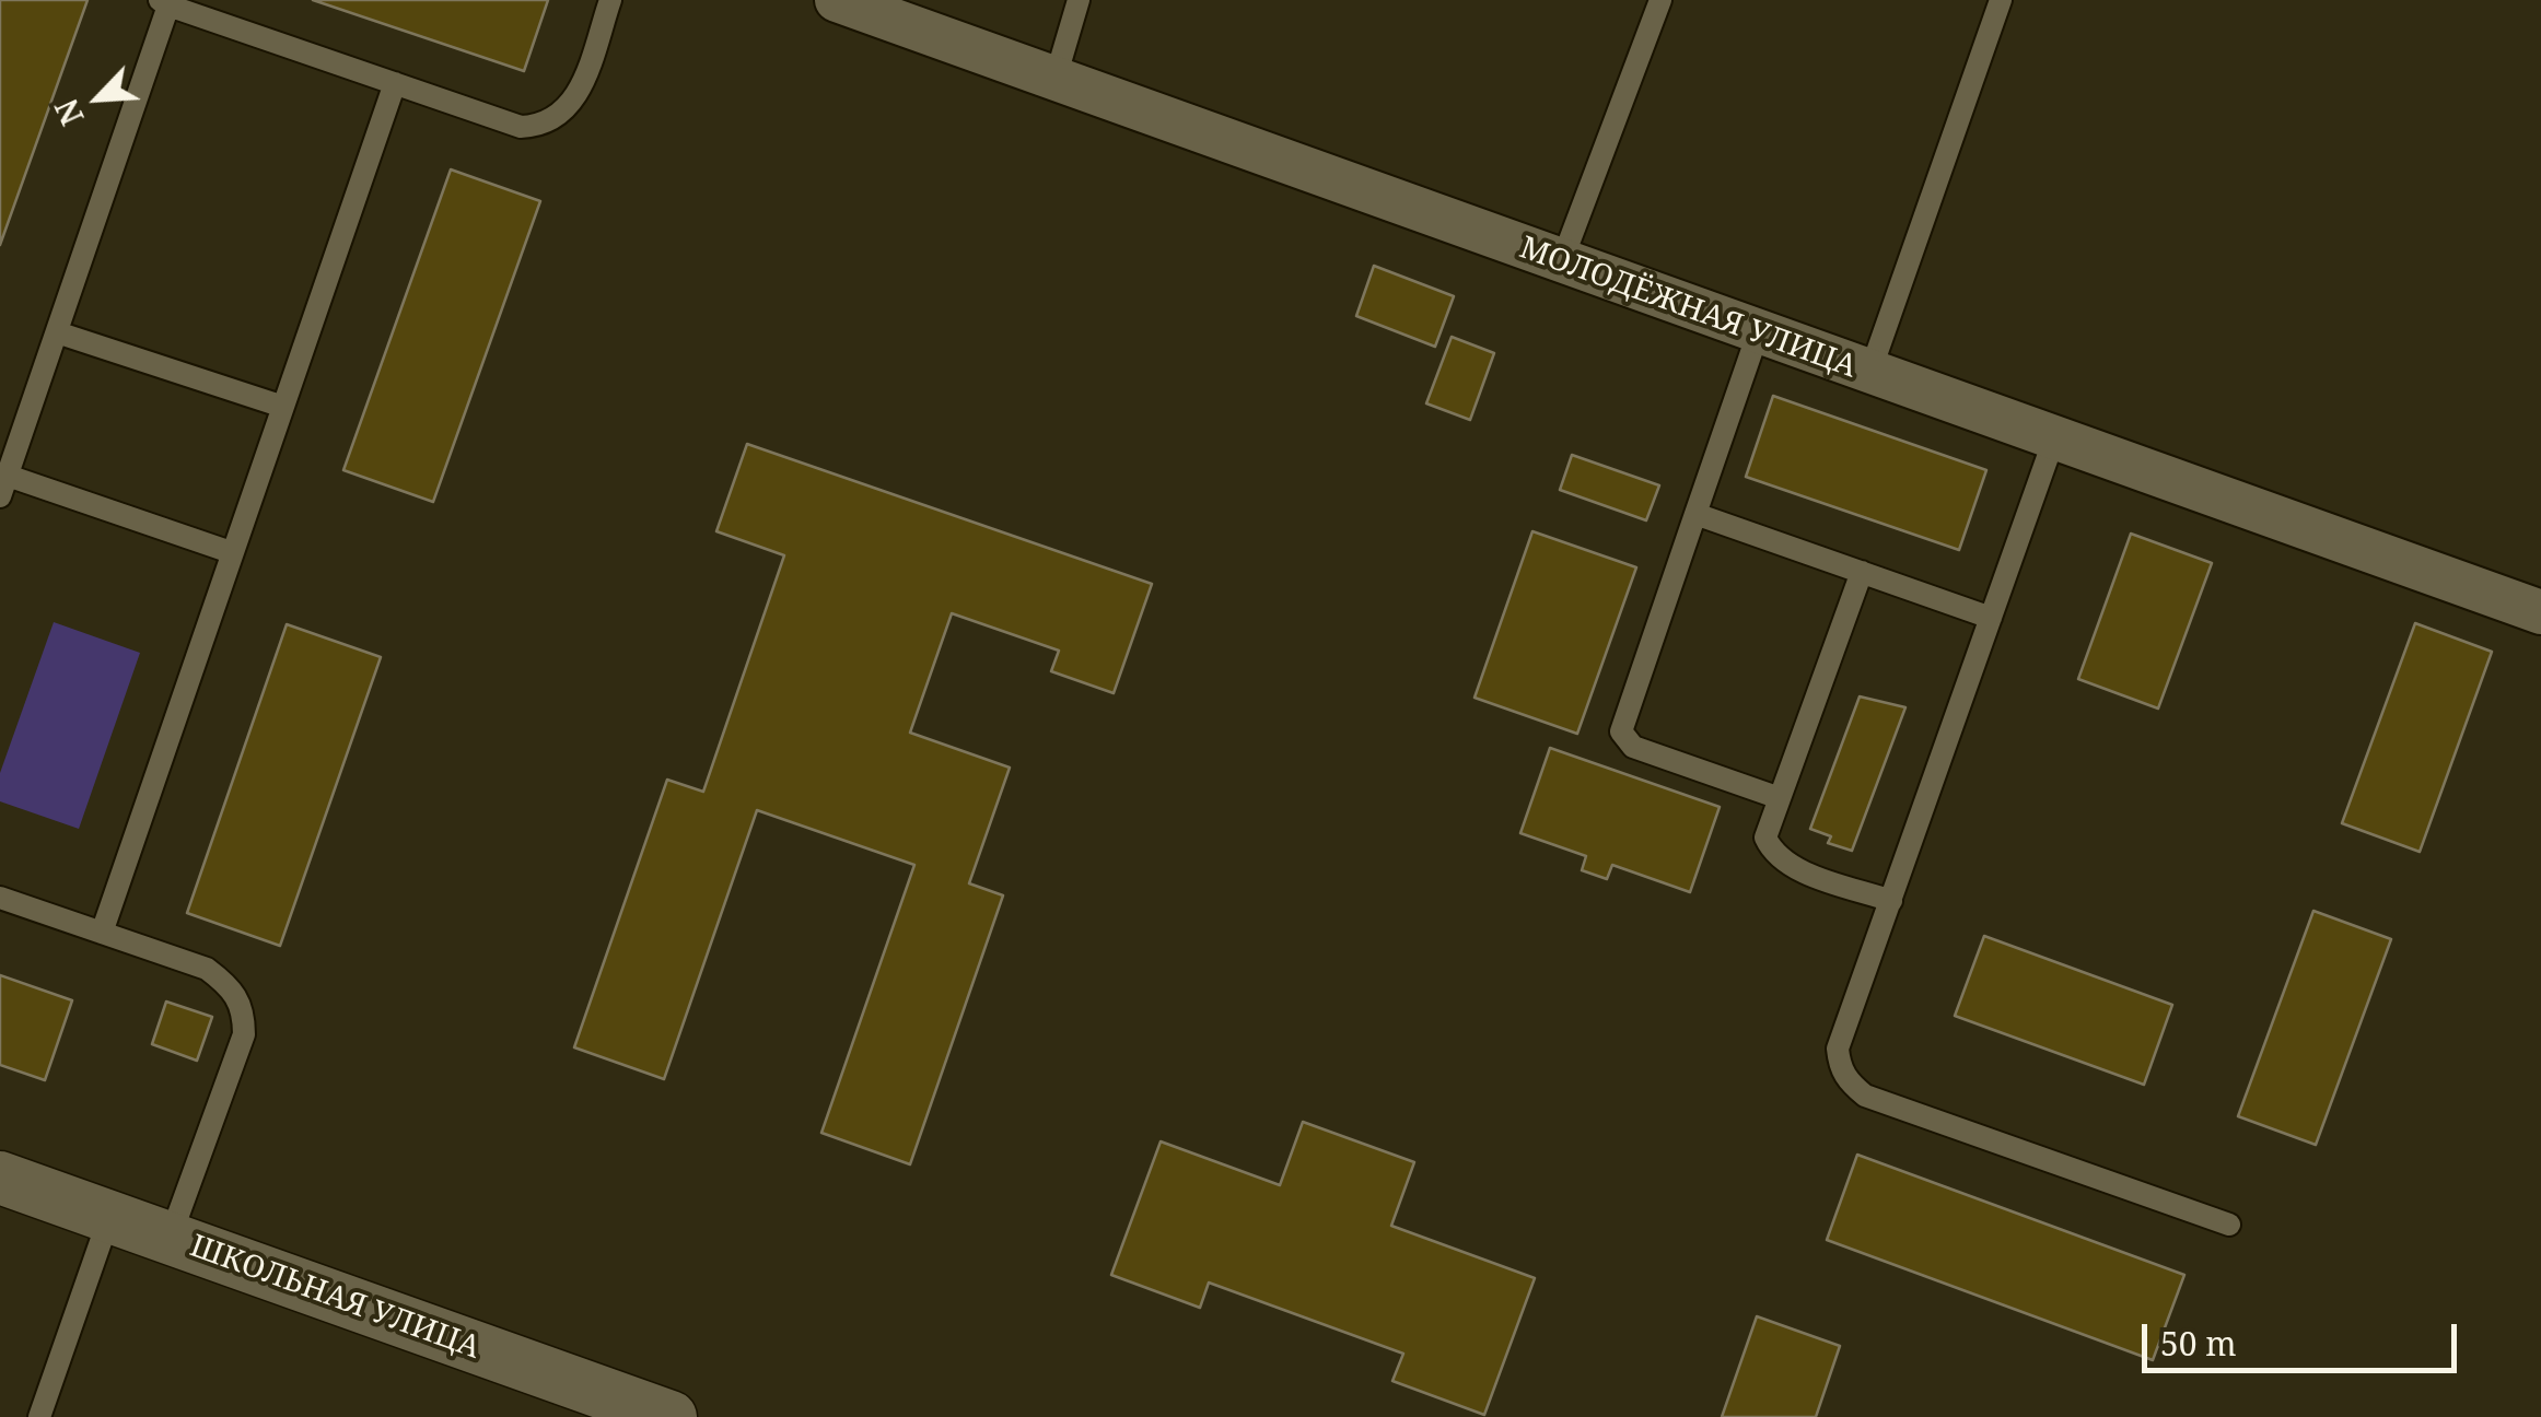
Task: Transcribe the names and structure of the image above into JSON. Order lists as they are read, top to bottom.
{
  "streets": {
    "street": ["МОЛОДЁЖНАЯ УЛИЦА", "ШКОЛЬНАЯ УЛИЦА"]
  },
  "scale_bar": "50 m",
  "north": "bottom left"
}
